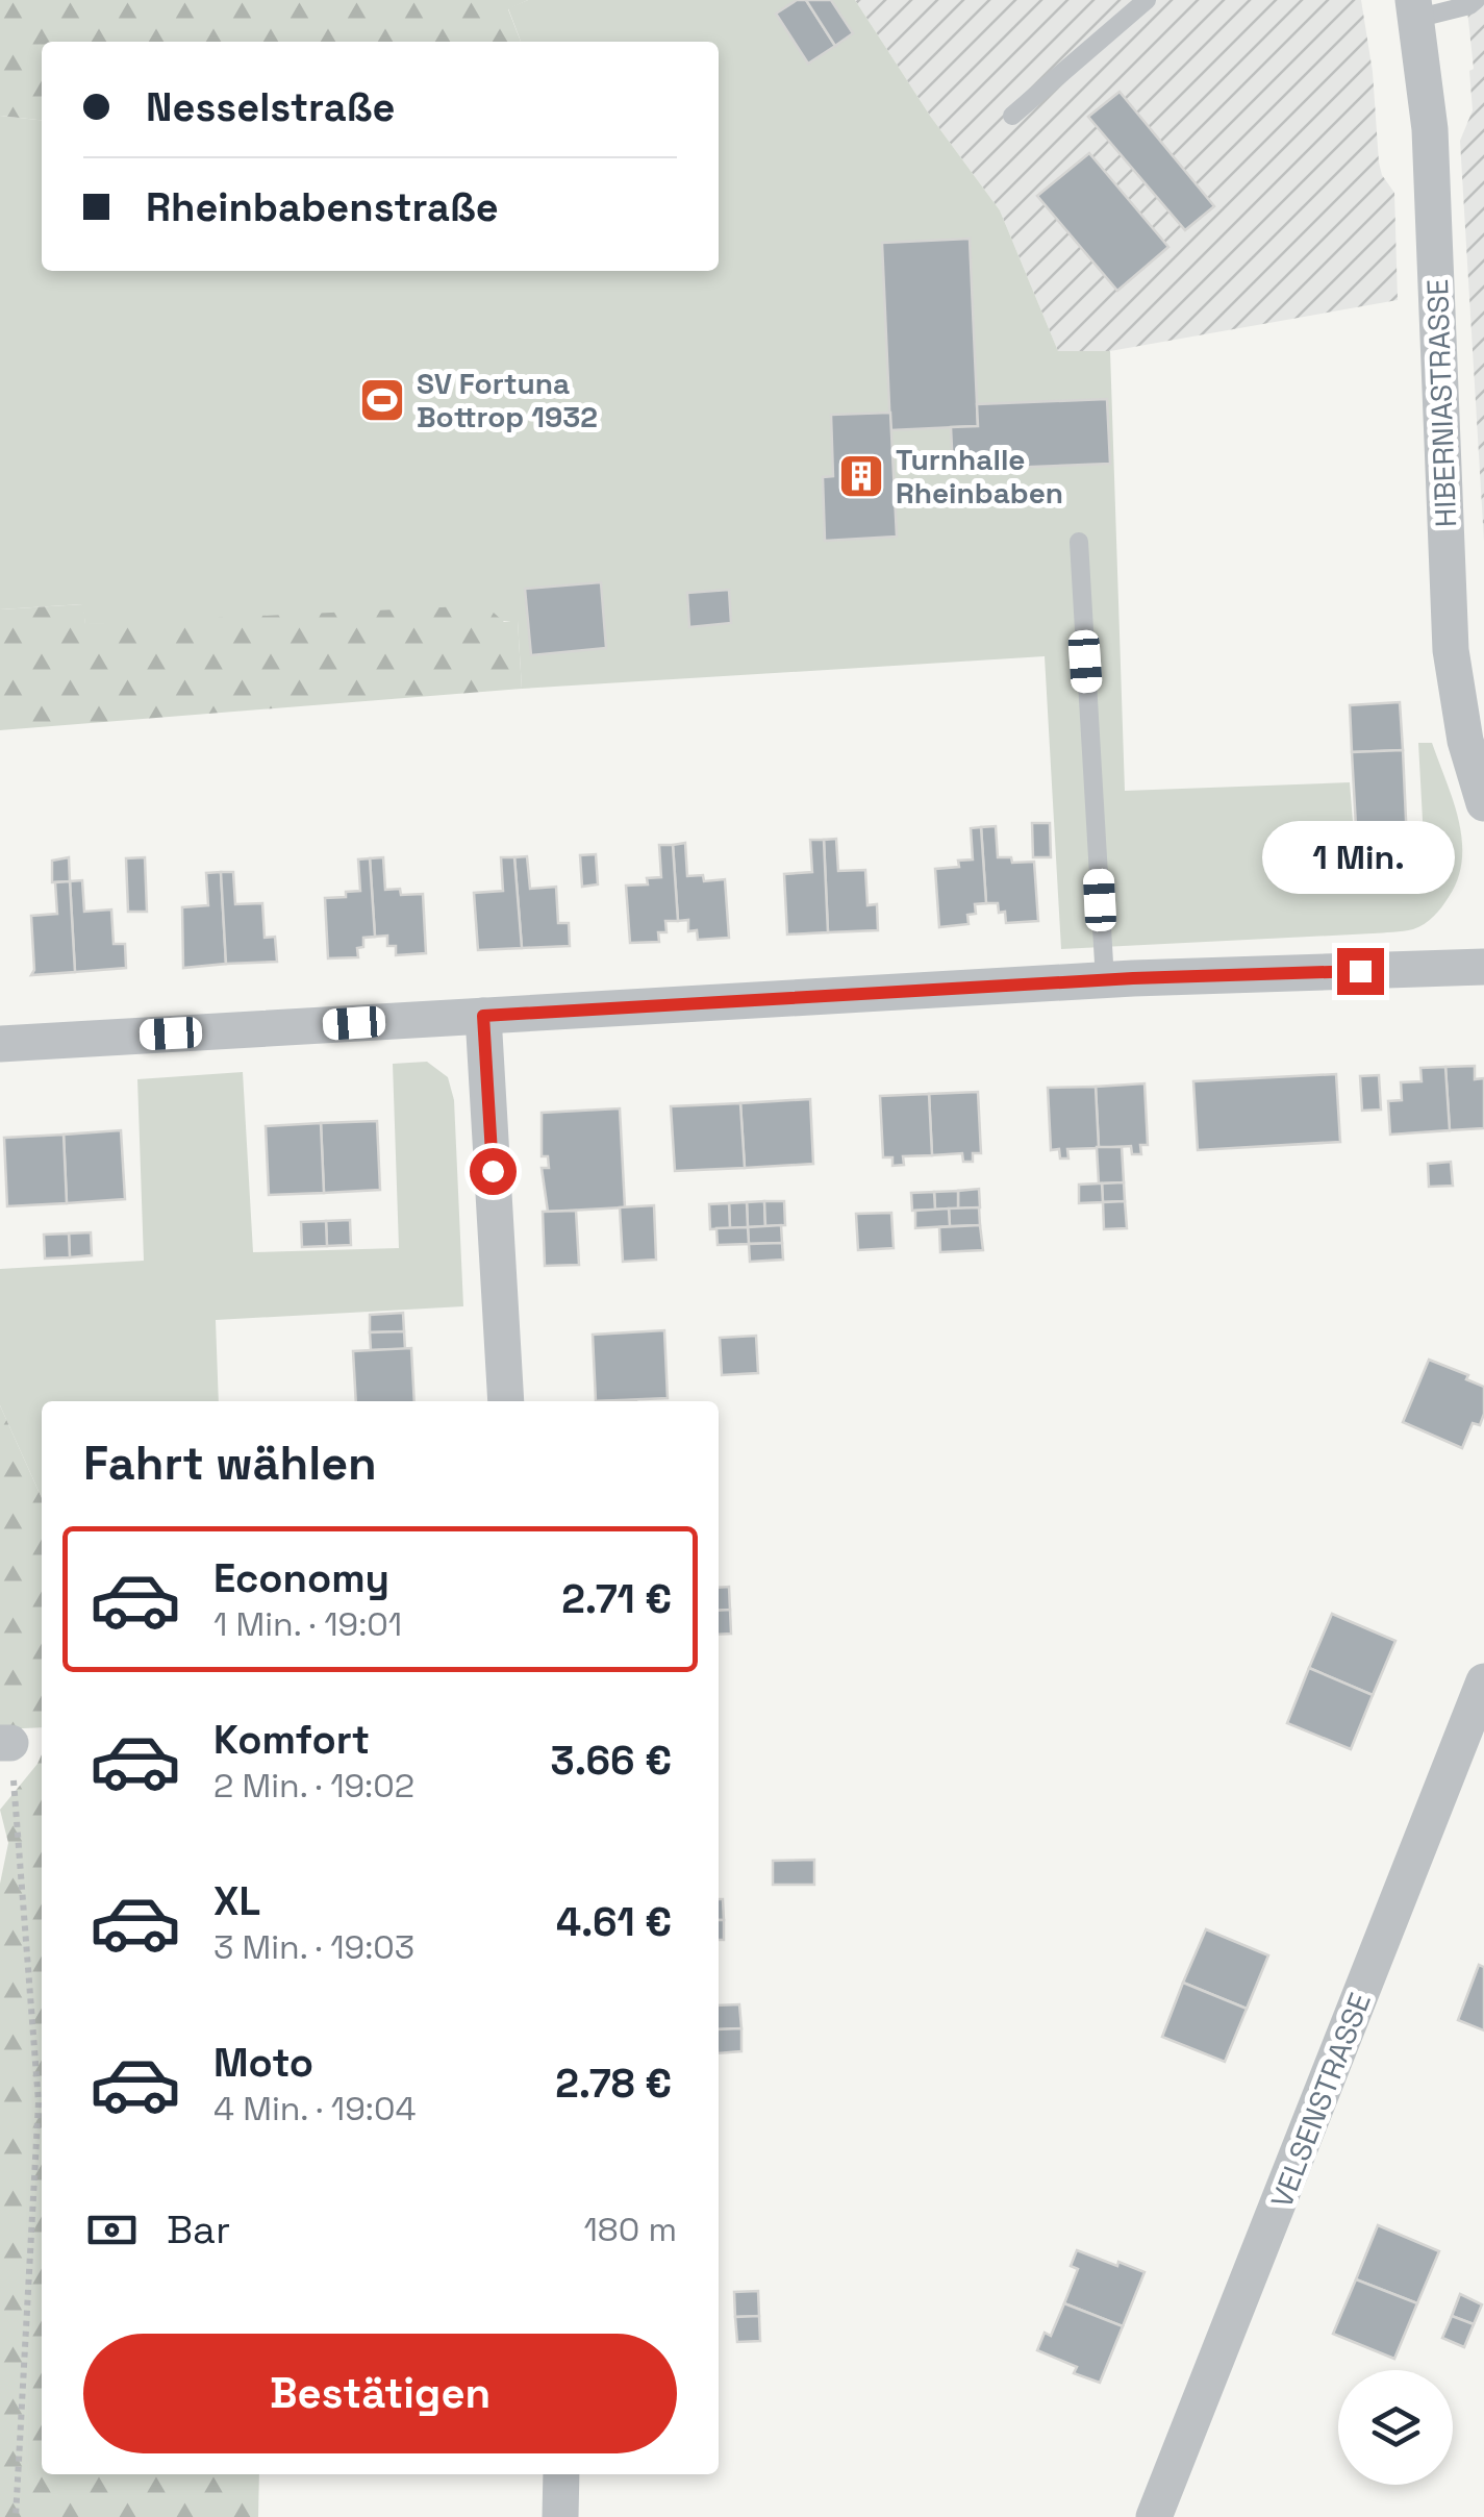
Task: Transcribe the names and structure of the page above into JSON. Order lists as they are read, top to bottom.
{
  "streets": {
    "street": ["HIBERNIASTRASSE", "VELSENSTRASSE"]
  },
  "places": {
    "sports": ["SV Fortuna Bottrop 1932"],
    "building": ["Turnhalle Rheinbaben"]
  },
  "page": {
    "banner": ["Nesselstraße", "Rheinbabenstraße"],
    "bubble": "1 Min.",
    "heading": "Fahrt wählen",
    "list": [
      {
        "name": "Economy",
        "note": "1 Min. · 19:01",
        "value": "2.71 €"
      },
      {
        "name": "Komfort",
        "note": "2 Min. · 19:02",
        "value": "3.66 €"
      },
      {
        "name": "XL",
        "note": "3 Min. · 19:03",
        "value": "4.61 €"
      },
      {
        "name": "Moto",
        "note": "4 Min. · 19:04",
        "value": "2.78 €"
      }
    ],
    "pay": ["Bar", "180 m"],
    "buttons": "Bestätigen"
  }
}
